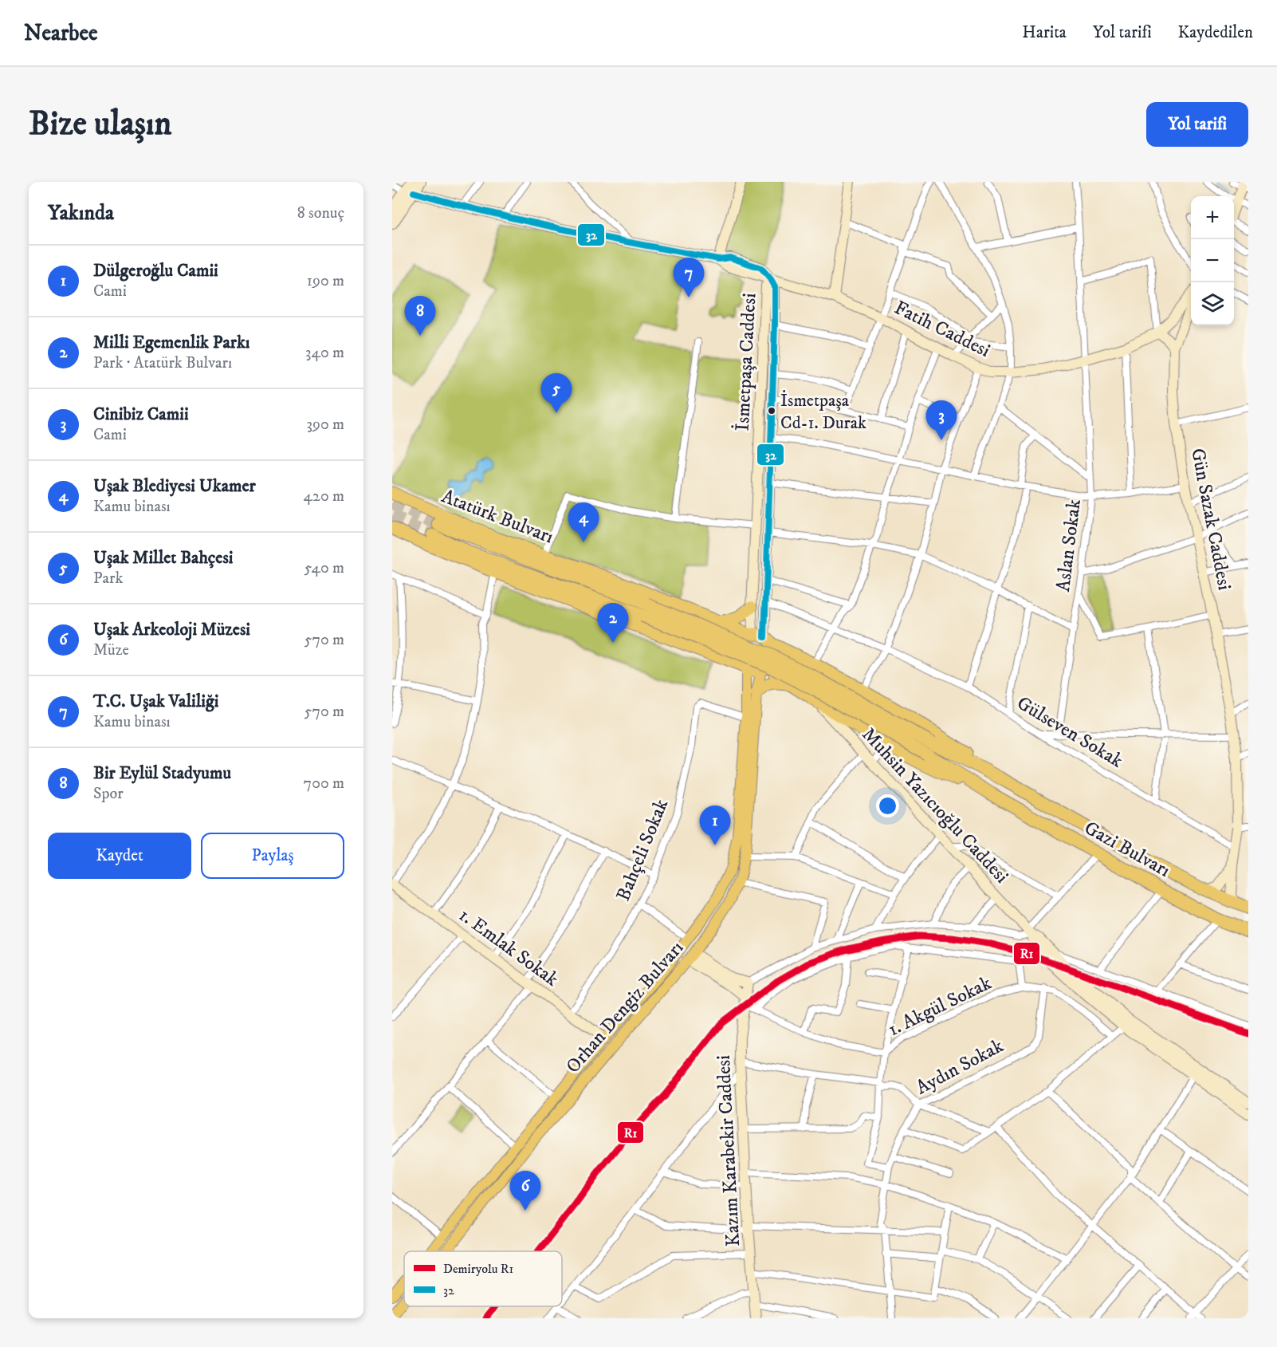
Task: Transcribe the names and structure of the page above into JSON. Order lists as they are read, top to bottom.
{
  "streets": {
    "highway": ["Atatürk Bulvarı", "Gazi Bulvarı"],
    "main road": ["Orhan Dengiz Bulvarı"],
    "street": [
      "Fatih Caddesi",
      "İsmetpaşa Caddesi",
      "Gün Sazak Caddesi",
      "Aslan Sokak",
      "Gülseven Sokak",
      "Muhsin Yazıcıoğlu Caddesi",
      "Bahçeli Sokak",
      "1. Emlak Sokak",
      "1. Akgül Sokak",
      "Aydın Sokak",
      "Kazım Karabekir Caddesi"
    ]
  },
  "crossings": [
    ["Fatih Caddesi", "İsmetpaşa Caddesi"],
    ["Fatih Caddesi", "Aslan Sokak"],
    ["İsmetpaşa Caddesi", "Atatürk Bulvarı"],
    ["İsmetpaşa Caddesi", "Gülseven Sokak"],
    ["İsmetpaşa Caddesi", "Gazi Bulvarı"],
    ["İsmetpaşa Caddesi", "Orhan Dengiz Bulvarı"],
    ["Atatürk Bulvarı", "Gazi Bulvarı"],
    ["Atatürk Bulvarı", "Orhan Dengiz Bulvarı"],
    ["Gün Sazak Caddesi", "Gülseven Sokak"],
    ["Gün Sazak Caddesi", "Gazi Bulvarı"],
    ["Muhsin Yazıcıoğlu Caddesi", "Gazi Bulvarı"],
    ["Gazi Bulvarı", "Orhan Dengiz Bulvarı"],
    ["Bahçeli Sokak", "1. Emlak Sokak"],
    ["Bahçeli Sokak", "Orhan Dengiz Bulvarı"],
    ["1. Emlak Sokak", "Orhan Dengiz Bulvarı"],
    ["1. Akgül Sokak", "Aydın Sokak"],
    ["1. Akgül Sokak", "Kazım Karabekir Caddesi"]
  ],
  "places": ["İsmetpaşa Cd-1. Durak"],
  "lines": ["transit line 32", "rail line R1"],
  "legend": ["Demiryolu R1", "32"],
  "page": {
    "header": "Nearbee",
    "nav": ["Harita", "Yol tarifi", "Kaydedilen"],
    "buttons": [
      "Yol tarifi",
      ["Kaydet", "Paylaş"]
    ],
    "title": "Bize ulaşın",
    "heading": ["Yakında", "8 sonuç"],
    "map_buttons": ["+", "−"],
    "list": [
      {
        "mark": "1",
        "name": "Dülgeroğlu Camii",
        "note": "Cami",
        "value": "190 m"
      },
      {
        "mark": "2",
        "name": "Milli Egemenlik Parkı",
        "note": "Park · Atatürk Bulvarı",
        "value": "340 m"
      },
      {
        "mark": "3",
        "name": "Cinibiz Camii",
        "note": "Cami",
        "value": "390 m"
      },
      {
        "mark": "4",
        "name": "Uşak Blediyesi Ukamer",
        "note": "Kamu binası",
        "value": "420 m"
      },
      {
        "mark": "5",
        "name": "Uşak Millet Bahçesi",
        "note": "Park",
        "value": "540 m"
      },
      {
        "mark": "6",
        "name": "Uşak Arkeoloji Müzesi",
        "note": "Müze",
        "value": "570 m"
      },
      {
        "mark": "7",
        "name": "T.C. Uşak Valiliği",
        "note": "Kamu binası",
        "value": "570 m"
      },
      {
        "mark": "8",
        "name": "Bir Eylül Stadyumu",
        "note": "Spor",
        "value": "700 m"
      }
    ],
    "pins": [
      "7",
      "8",
      "5",
      "3",
      "4",
      "2",
      "1",
      "6"
    ]
  }
}
